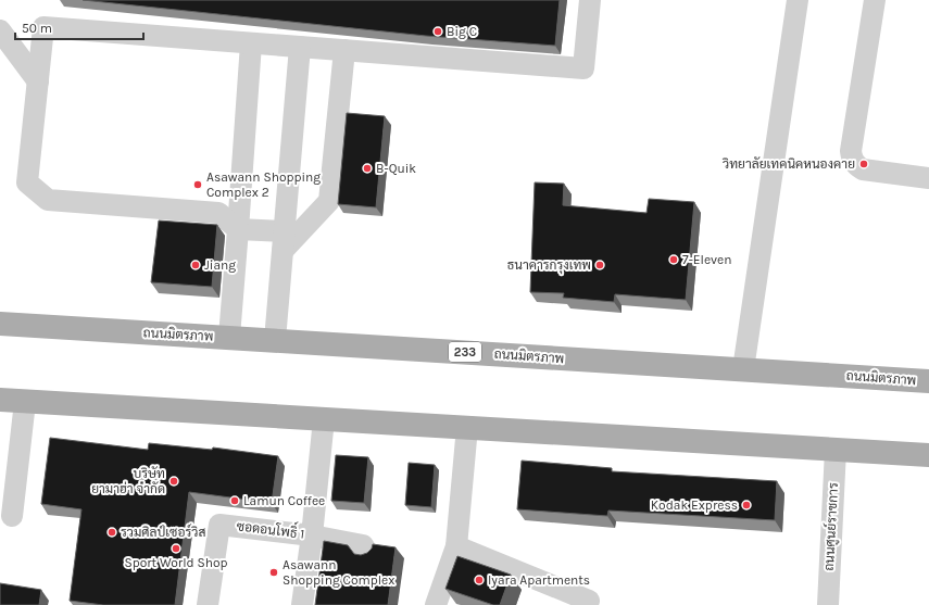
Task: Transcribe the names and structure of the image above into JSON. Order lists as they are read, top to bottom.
{
  "streets": {
    "main road": ["ถนนมิตรภาพ", "233"],
    "street": ["ถนนศูนย์ราชการ", "ซอดอนโพธิ์ 1"]
  },
  "places": [
    "Big C",
    "วิทยาลัยเทคนิคหนองคาย",
    "B-Quik",
    "Asawann Shopping Complex 2",
    "7-Eleven",
    "Jiang",
    "ธนาคารกรุงเทพ",
    "บริษัท ยามาฮ่า จำกัด",
    "Lamun Coffee",
    "Kodak Express",
    "รวมศิลป์เซอร์วิส",
    "Sport World Shop",
    "Asawann Shopping Complex",
    "Iyara Apartments"
  ],
  "scale_bar": "50 m"
}
